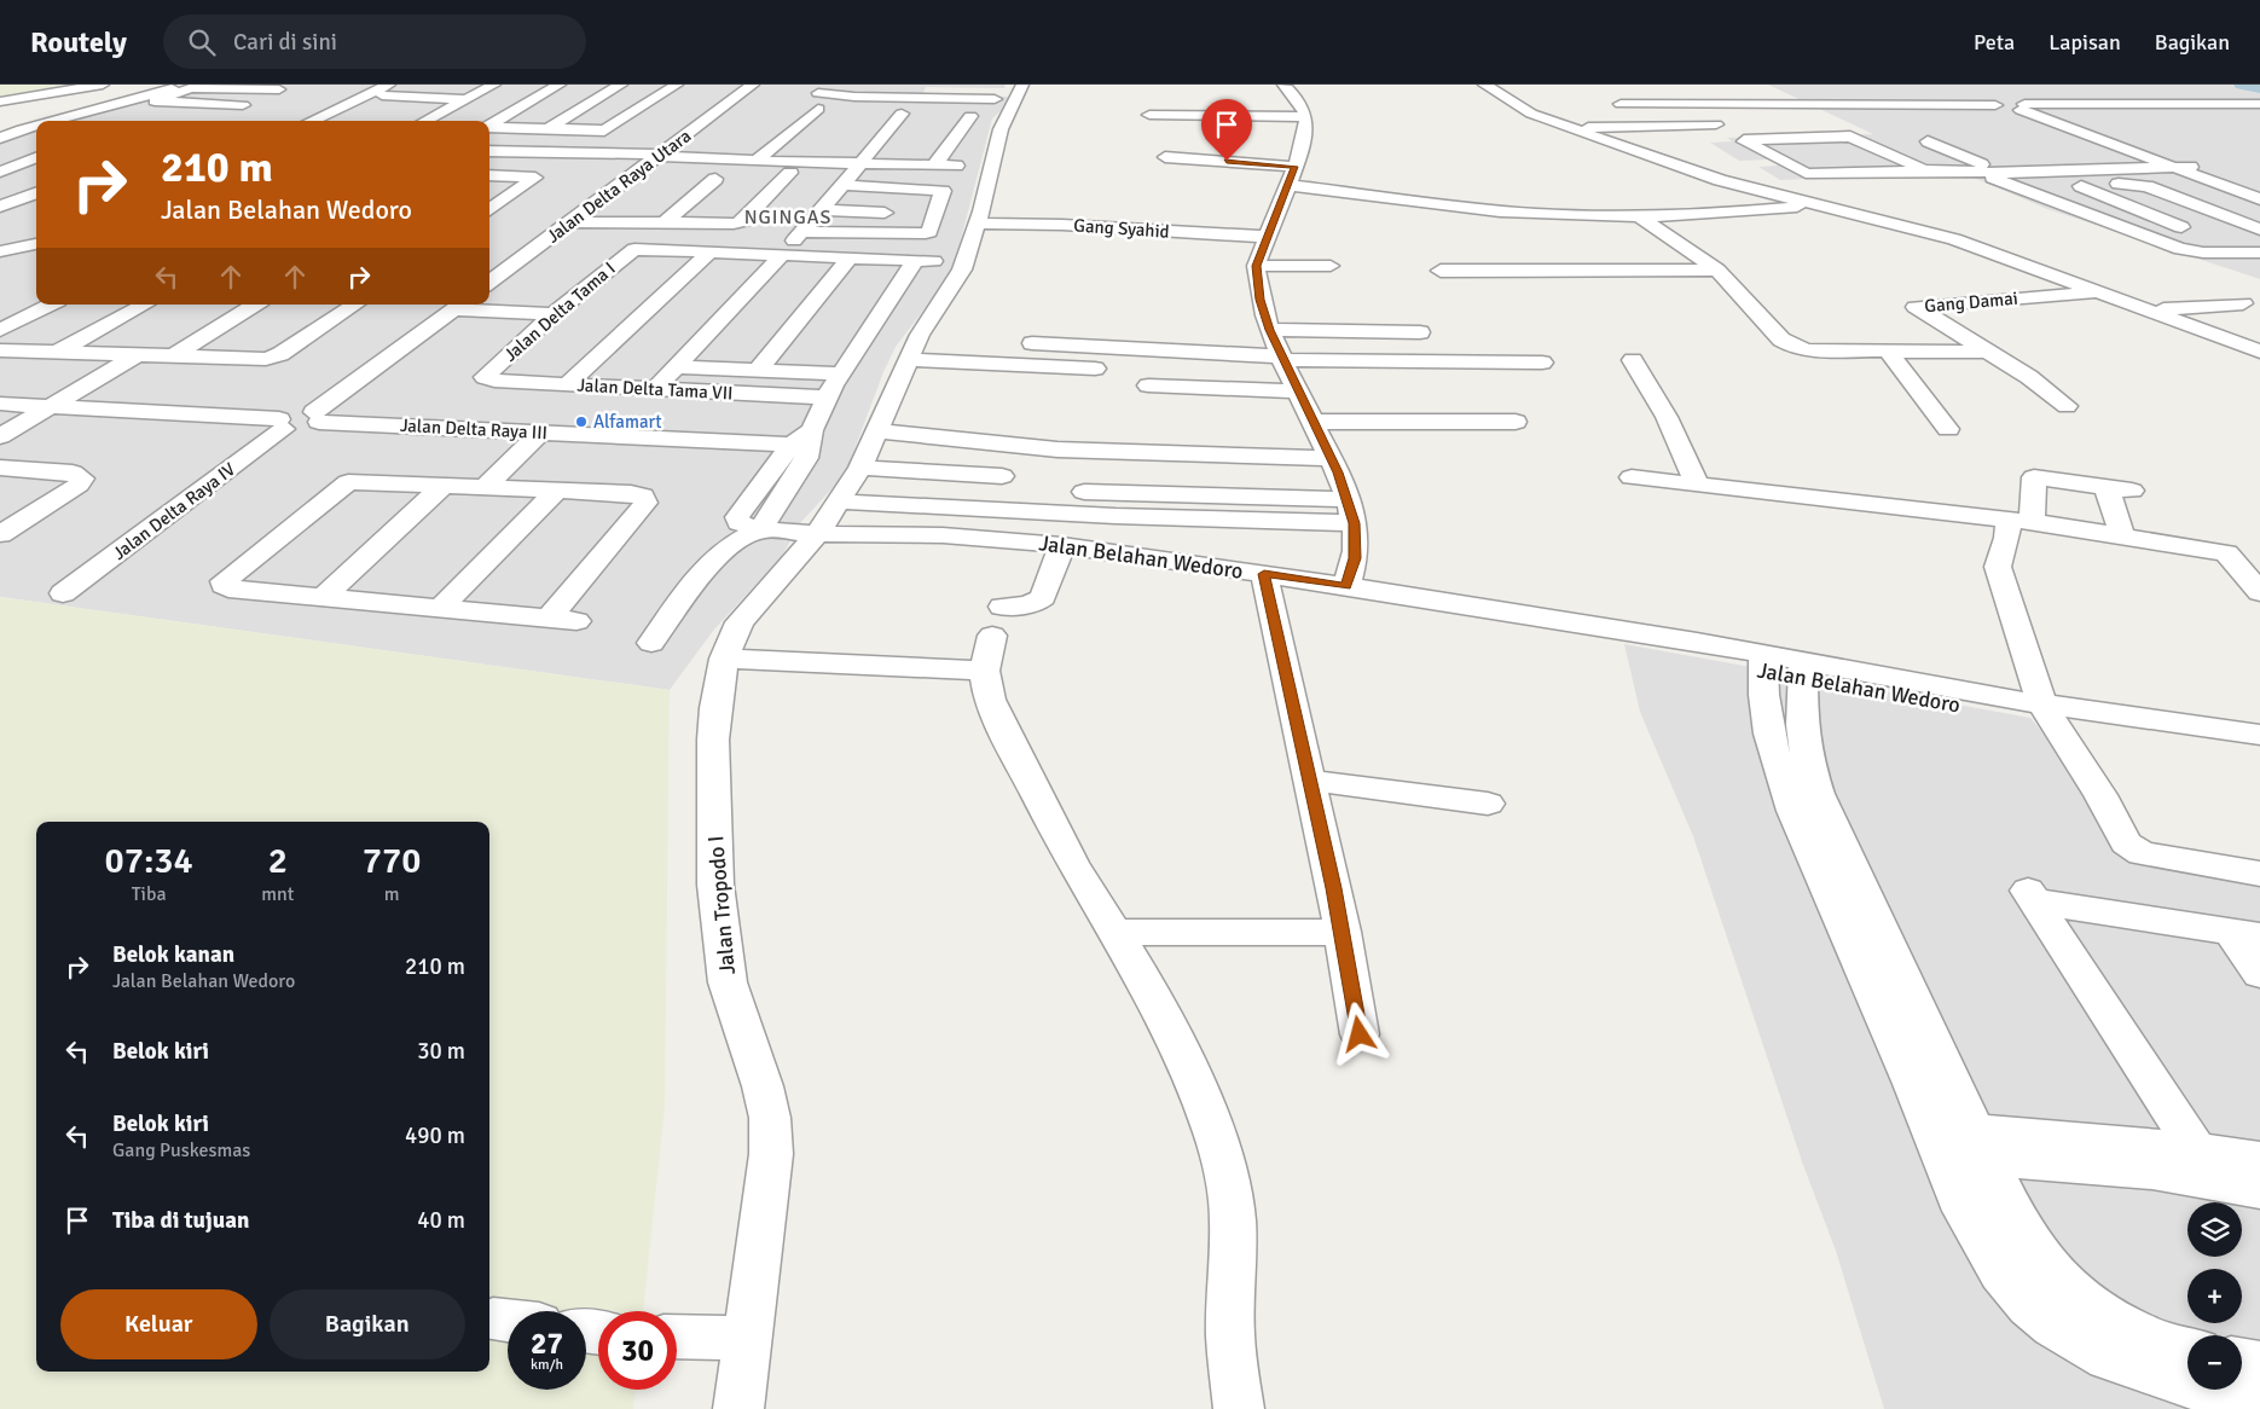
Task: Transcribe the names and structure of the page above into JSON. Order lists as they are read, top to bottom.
{
  "streets": {
    "street": [
      "Jalan Delta Raya Utara",
      "Gang Damai",
      "Jalan Delta Tama I",
      "Jalan Delta Tama VII",
      "Jalan Delta Raya III",
      "Jalan Delta Raya IV",
      "Jalan Belahan Wedoro",
      "Jalan Tropodo I"
    ]
  },
  "crossings": [
    ["Jalan Delta Tama I", "Jalan Delta Tama VII"],
    ["Jalan Belahan Wedoro", "Jalan Tropodo I"]
  ],
  "districts": ["NGINGAS"],
  "places": ["Alfamart"],
  "page": {
    "header": "Routely",
    "search": "Cari di sini",
    "nav": ["Peta", "Lapisan", "Bagikan"],
    "turn": ["210 m", "Jalan Belahan Wedoro"],
    "eta": [
      "07:34",
      "Tiba",
      "2",
      "mnt",
      "770",
      "m"
    ],
    "list": [
      {
        "name": "Belok kanan",
        "note": "Jalan Belahan Wedoro",
        "value": "210 m"
      },
      {
        "name": "Belok kiri",
        "value": "30 m"
      },
      {
        "name": "Belok kiri",
        "note": "Gang Puskesmas",
        "value": "490 m"
      },
      {
        "name": "Tiba di tujuan",
        "value": "40 m"
      }
    ],
    "map_buttons": ["+", "−"],
    "buttons": ["Keluar", "Bagikan"],
    "speed": "27 km/h",
    "limit": "30"
  }
}
